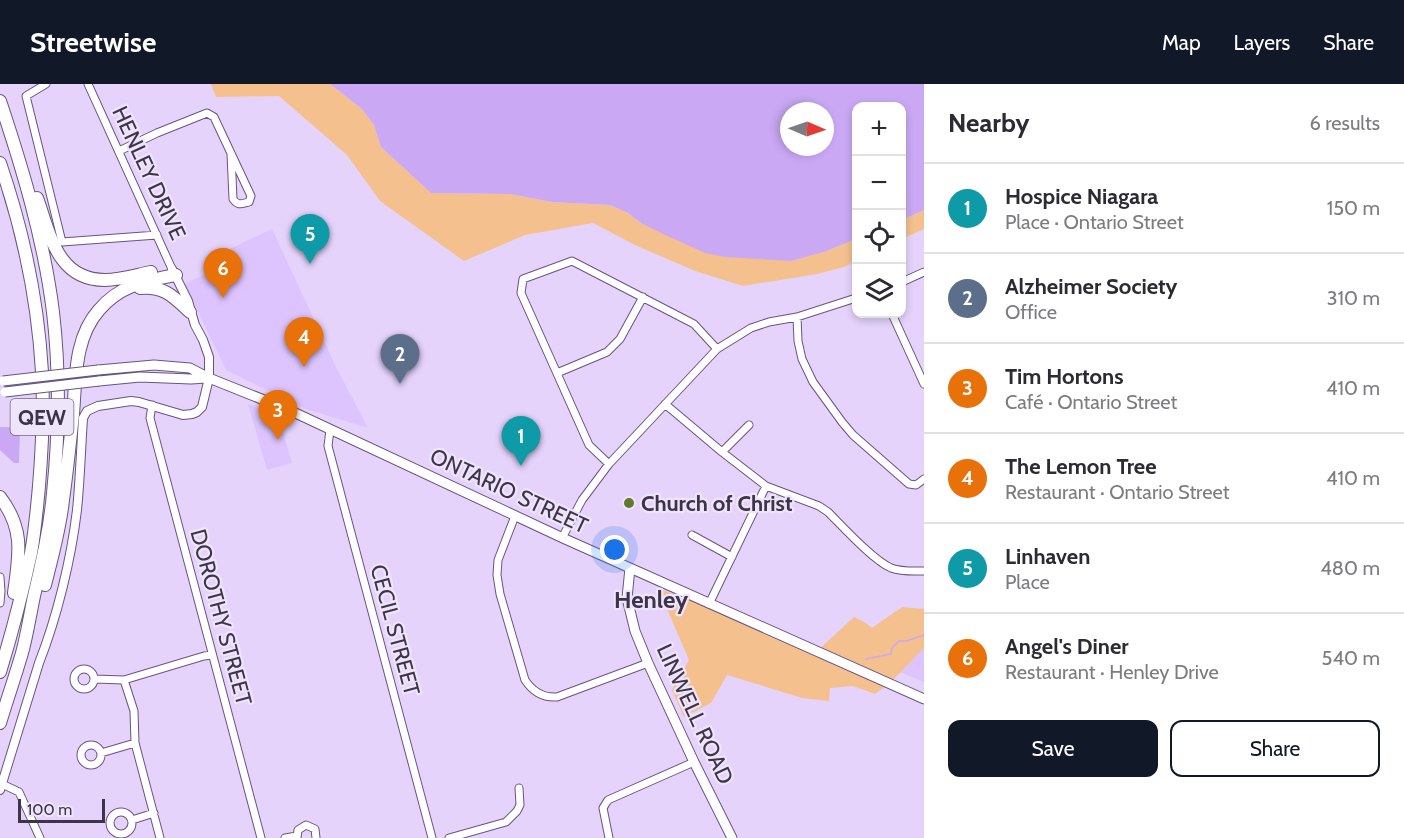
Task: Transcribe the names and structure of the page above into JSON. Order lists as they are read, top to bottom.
{
  "streets": {
    "highway": ["QEW"],
    "main road": ["ONTARIO STREET", "LINWELL ROAD"],
    "street": ["HENLEY DRIVE", "DOROTHY STREET", "CECIL STREET"]
  },
  "crossings": [
    ["HENLEY DRIVE", "ONTARIO STREET"],
    ["HENLEY DRIVE", "DOROTHY STREET"],
    ["ONTARIO STREET", "CECIL STREET"],
    ["ONTARIO STREET", "LINWELL ROAD"]
  ],
  "districts": ["Henley"],
  "places": ["Church of Christ"],
  "scale_bar": "100 m",
  "north": "right",
  "page": {
    "header": "Streetwise",
    "nav": ["Map", "Layers", "Share"],
    "heading": ["Nearby", "6 results"],
    "map_buttons": ["+", "−"],
    "list": [
      {
        "mark": "1",
        "name": "Hospice Niagara",
        "note": "Place · Ontario Street",
        "value": "150 m"
      },
      {
        "mark": "2",
        "name": "Alzheimer Society",
        "note": "Office",
        "value": "310 m"
      },
      {
        "mark": "3",
        "name": "Tim Hortons",
        "note": "Café · Ontario Street",
        "value": "410 m"
      },
      {
        "mark": "4",
        "name": "The Lemon Tree",
        "note": "Restaurant · Ontario Street",
        "value": "410 m"
      },
      {
        "mark": "5",
        "name": "Linhaven",
        "note": "Place",
        "value": "480 m"
      },
      {
        "mark": "6",
        "name": "Angel's Diner",
        "note": "Restaurant · Henley Drive",
        "value": "540 m"
      }
    ],
    "pins": [
      "5",
      "6",
      "4",
      "2",
      "3",
      "1"
    ],
    "buttons": ["Save", "Share"],
    "scale": "100 m"
  }
}
